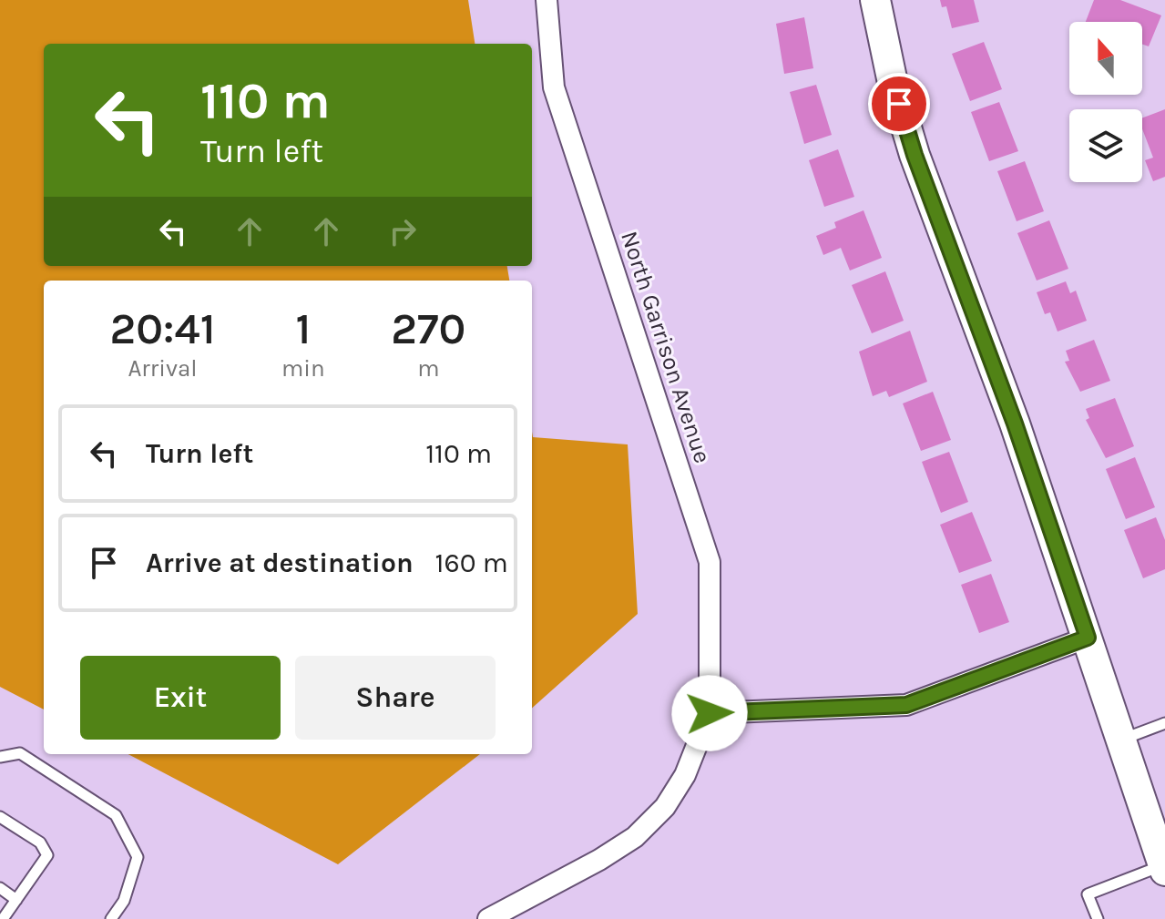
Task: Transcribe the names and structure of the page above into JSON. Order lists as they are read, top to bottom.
{
  "streets": {
    "street": ["North Garrison Avenue"]
  },
  "north": "top",
  "page": {
    "turn": ["110 m", "Turn left"],
    "eta": [
      "20:41",
      "Arrival",
      "1",
      "min",
      "270",
      "m"
    ],
    "list": [
      {
        "name": "Turn left",
        "value": "110 m"
      },
      {
        "name": "Arrive at destination",
        "value": "160 m"
      }
    ],
    "buttons": ["Exit", "Share"]
  }
}
